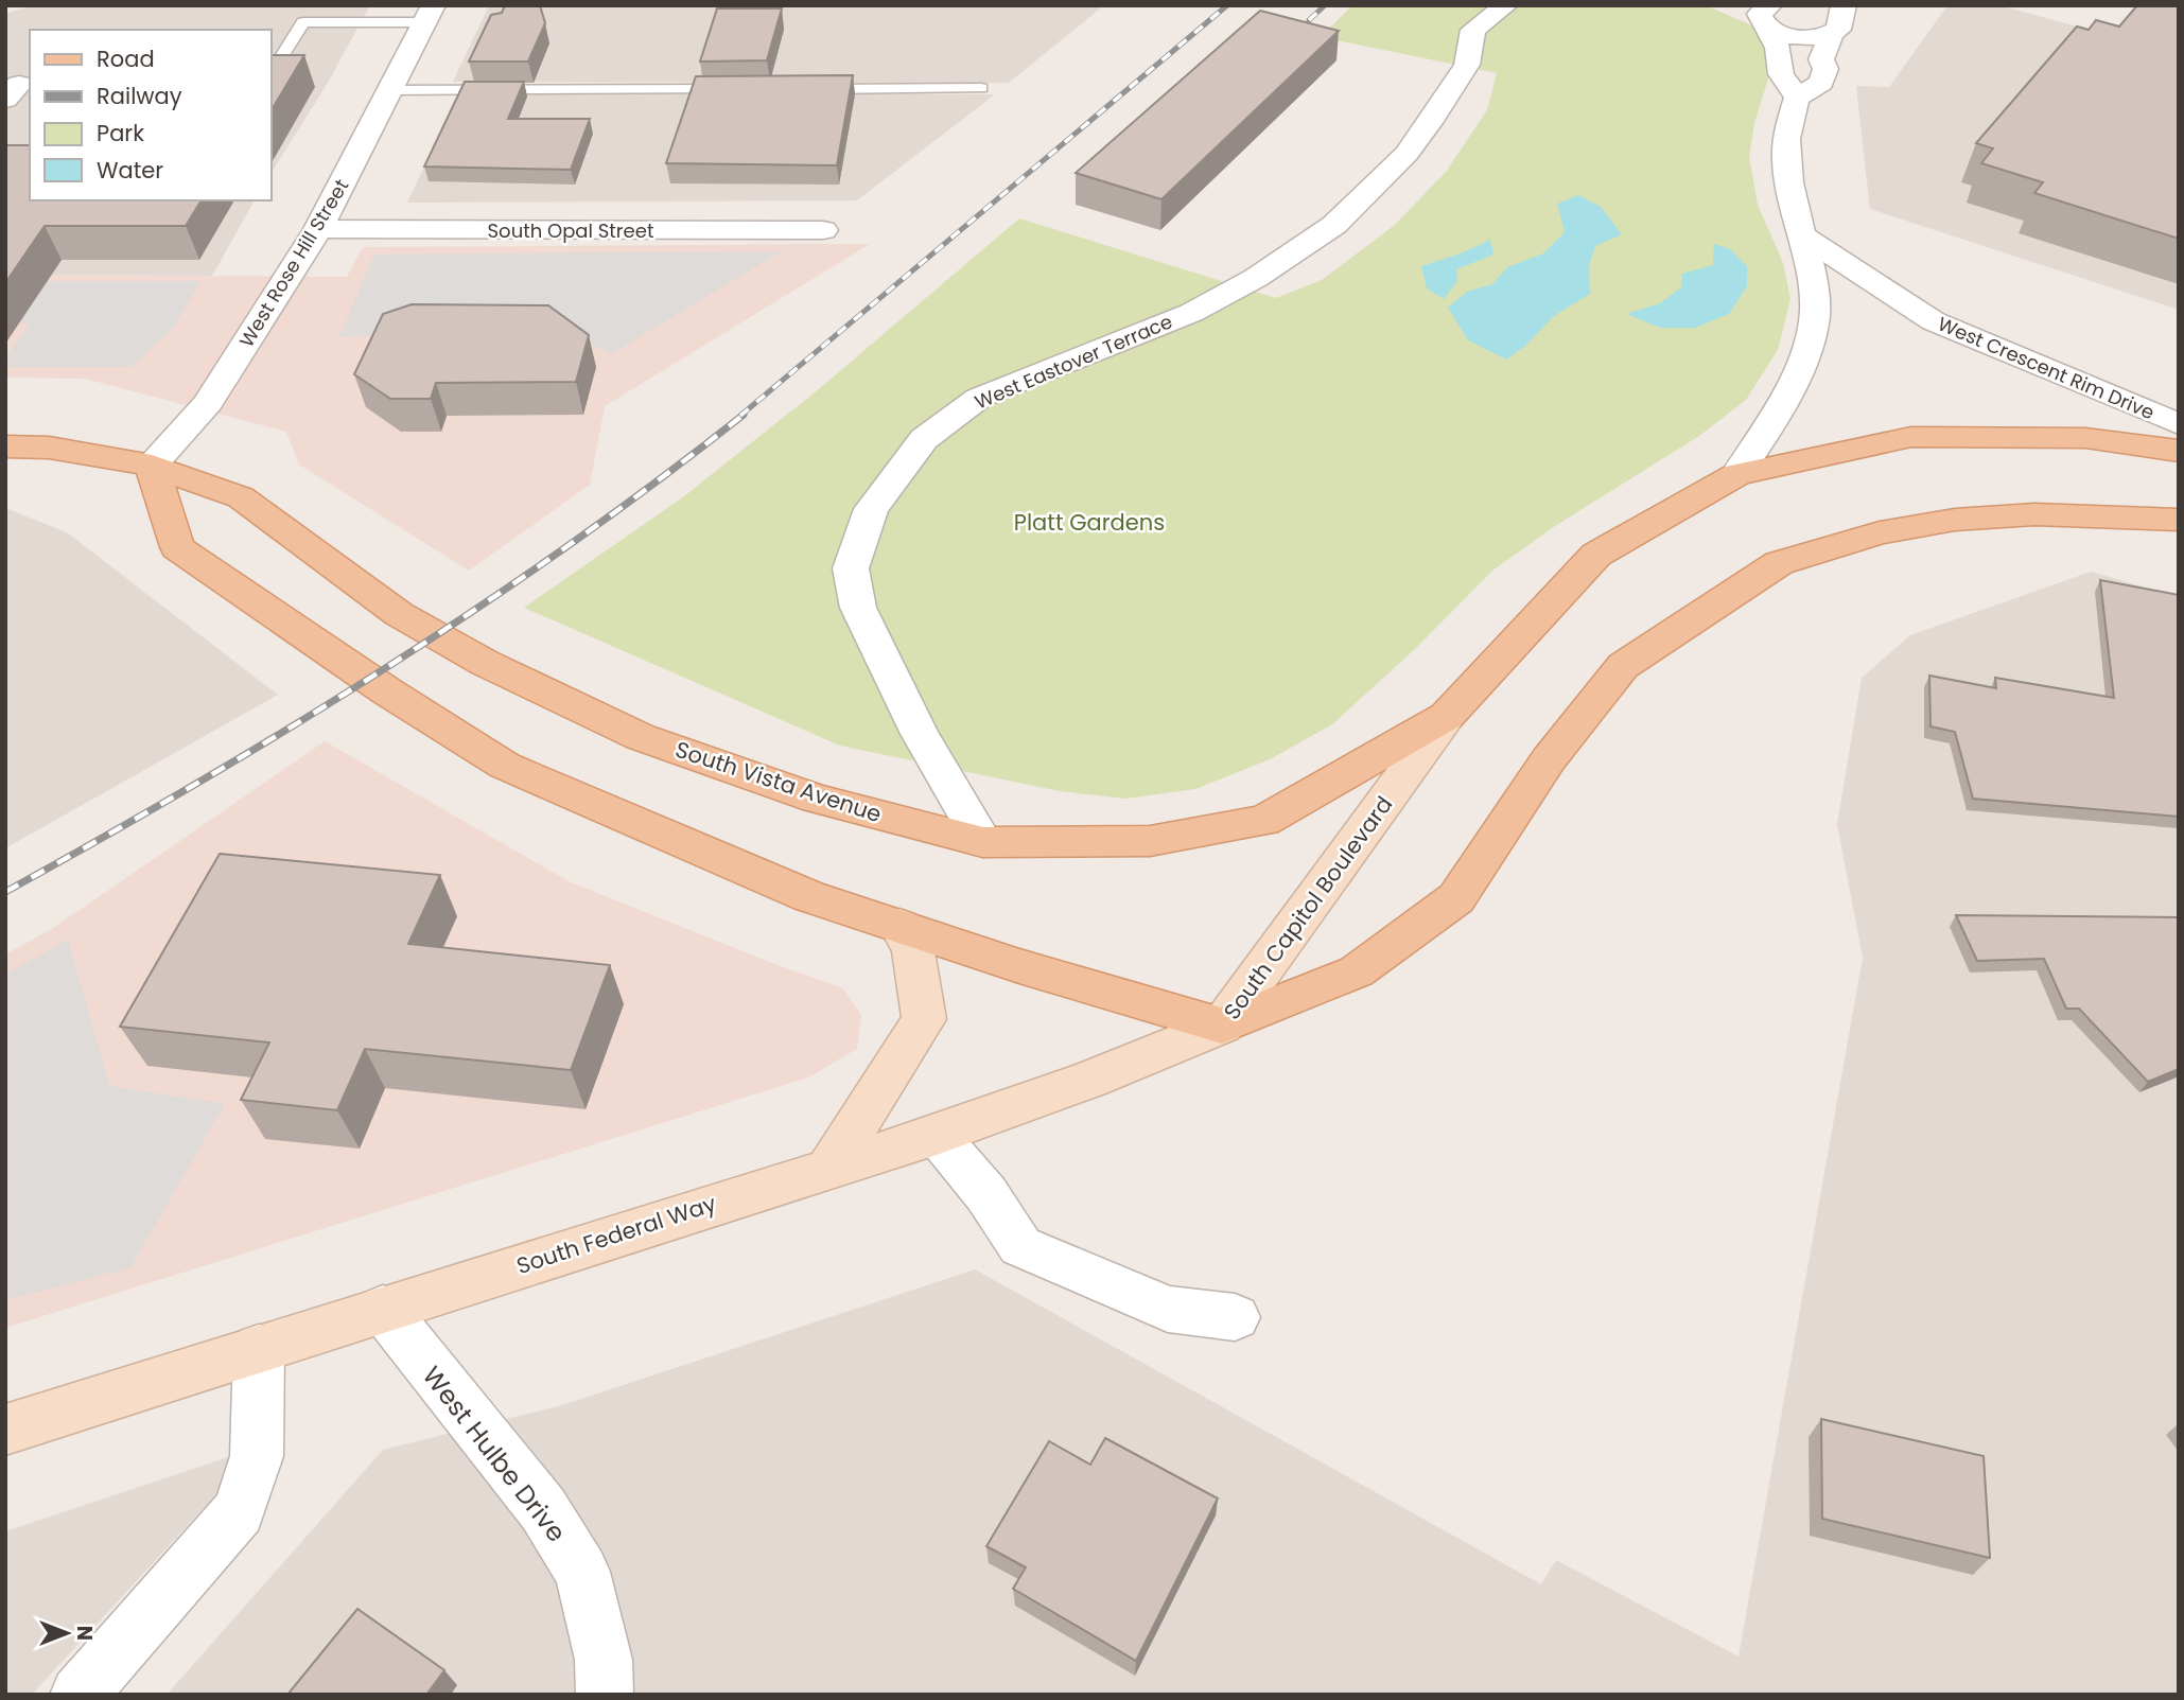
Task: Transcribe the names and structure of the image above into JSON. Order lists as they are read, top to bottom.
{
  "streets": {
    "main road": ["South Vista Avenue", "South Capitol Boulevard", "South Federal Way"],
    "street": [
      "South Opal Street",
      "West Rose Hill Street",
      "West Eastover Terrace",
      "West Crescent Rim Drive",
      "West Hulbe Drive"
    ]
  },
  "crossings": [
    ["South Opal Street", "West Rose Hill Street"],
    ["West Rose Hill Street", "South Vista Avenue"],
    ["West Eastover Terrace", "South Vista Avenue"],
    ["South Vista Avenue", "South Capitol Boulevard"],
    ["South Capitol Boulevard", "South Federal Way"],
    ["South Federal Way", "West Hulbe Drive"]
  ],
  "parks": ["Platt Gardens"],
  "legend": [
    "Road",
    "Railway",
    "Park",
    "Water"
  ],
  "north": "right"
}
